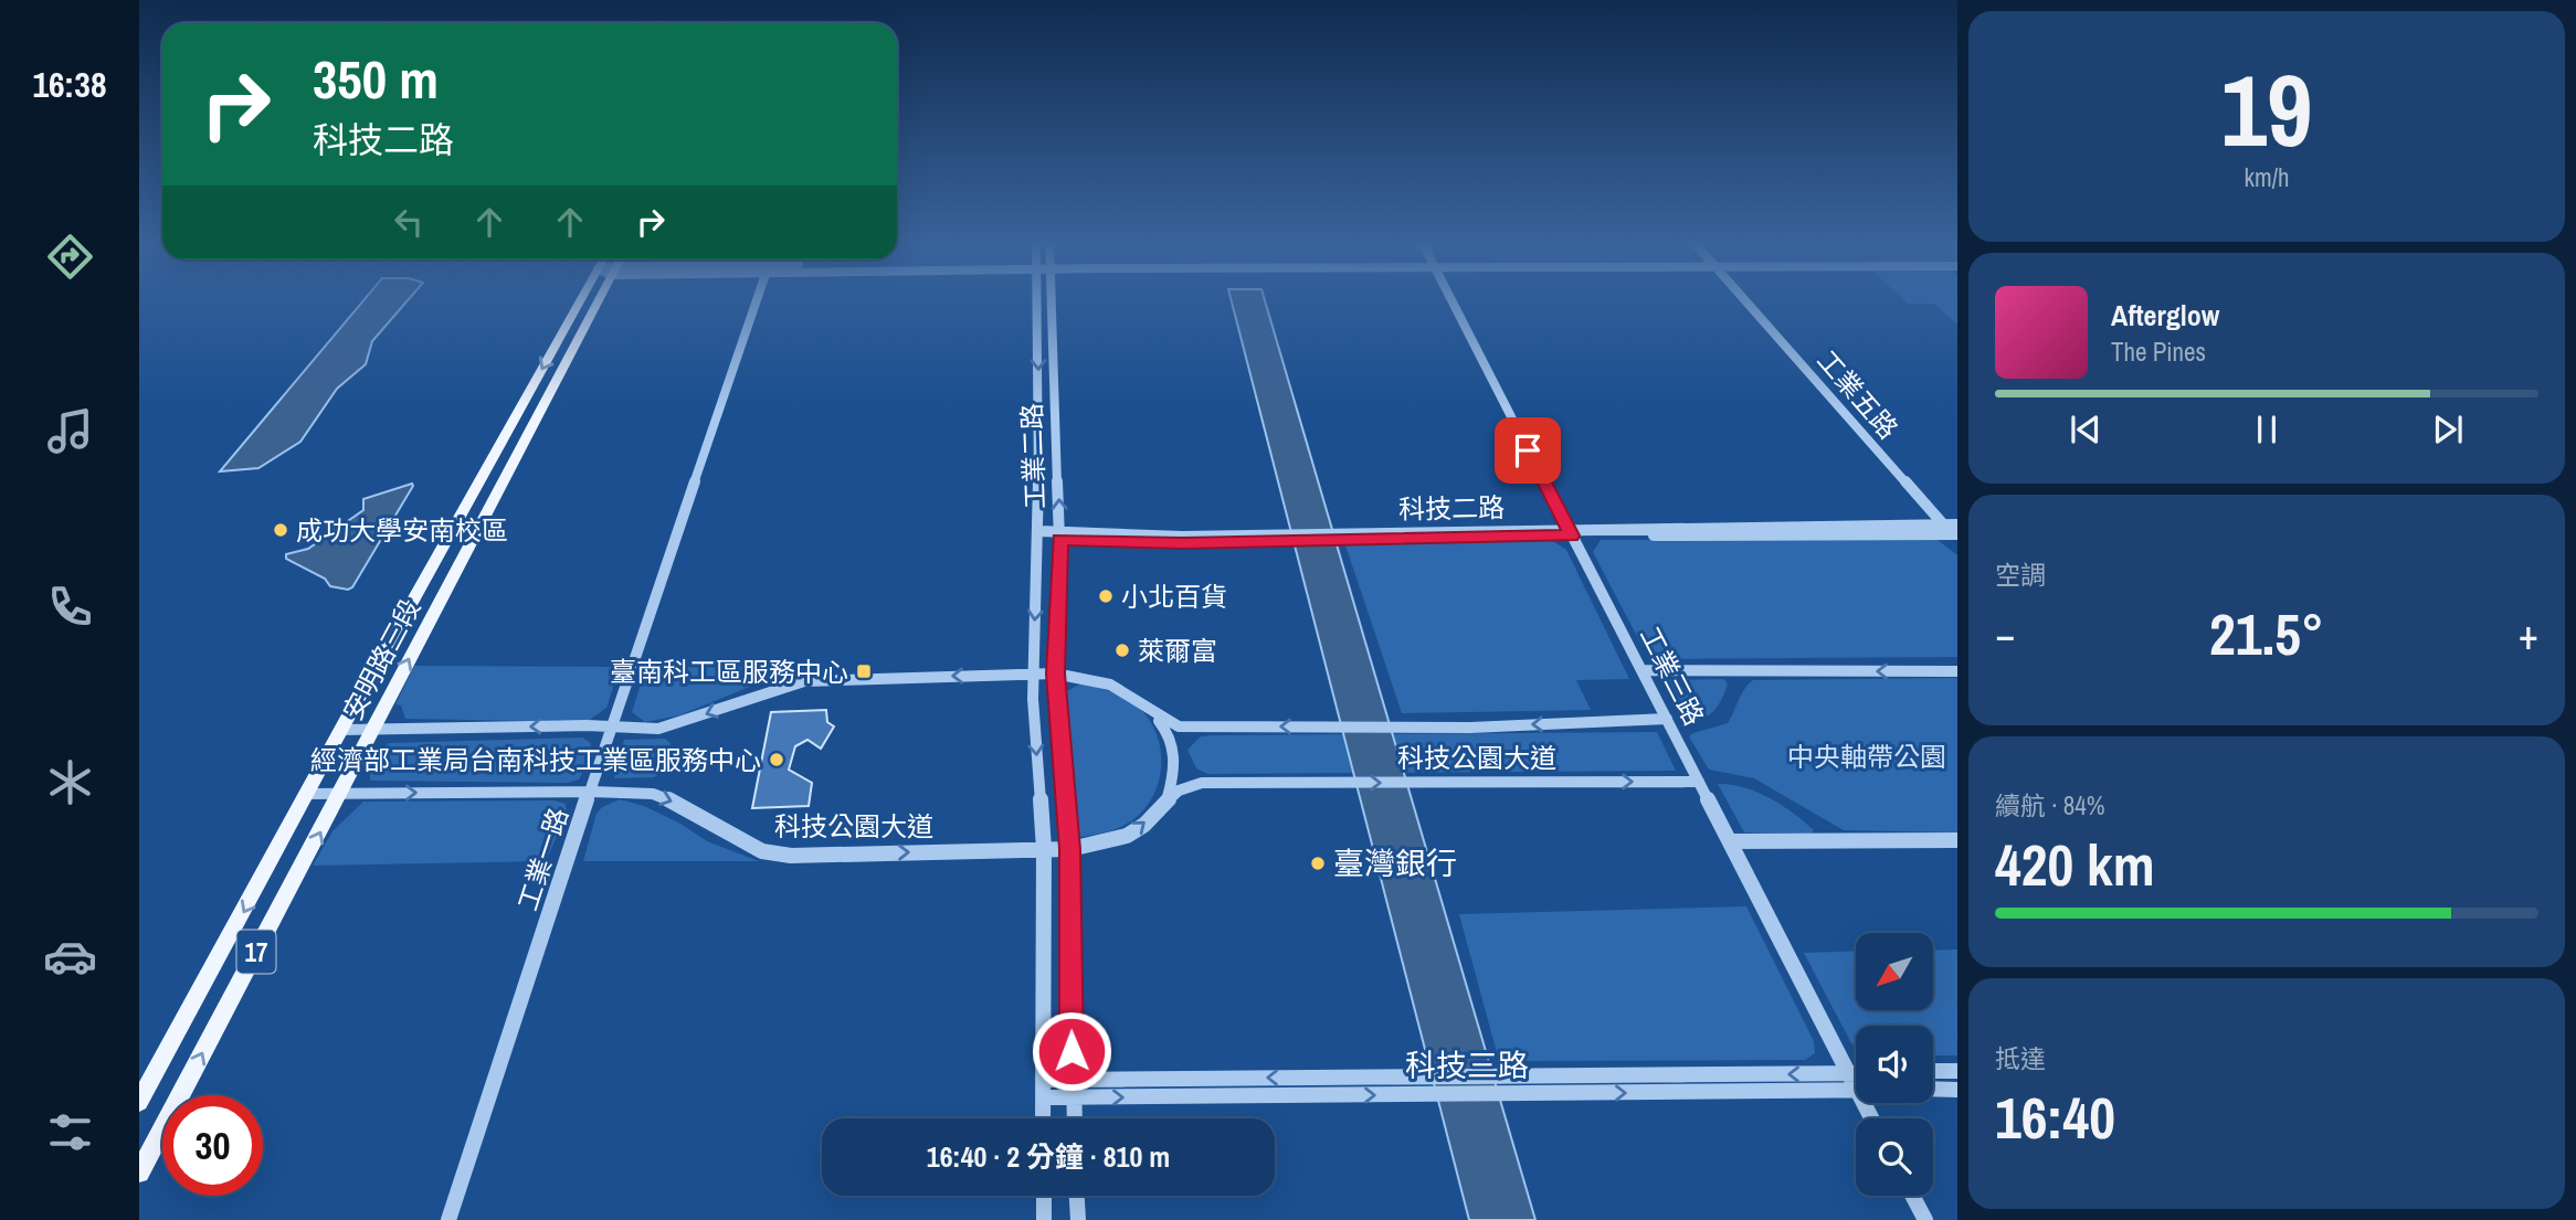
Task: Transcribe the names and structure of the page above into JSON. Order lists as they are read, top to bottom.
{
  "streets": {
    "main road": ["安明路三段", "17"],
    "street": [
      "工業五路",
      "工業二路",
      "科技二路",
      "工業三路",
      "科技公園大道",
      "工業一路",
      "科技三路"
    ]
  },
  "crossings": [
    ["工業五路", "科技二路"],
    ["工業二路", "科技二路"],
    ["工業二路", "科技公園大道"],
    ["工業二路", "科技三路"],
    ["科技二路", "工業三路"],
    ["安明路三段", "科技公園大道"],
    ["工業三路", "科技公園大道"],
    ["工業三路", "科技三路"],
    ["科技公園大道", "工業一路"]
  ],
  "parks": ["中央軸帶公園"],
  "places": {
    "other": [
      "成功大學安南校區",
      "小北百貨",
      "萊爾富",
      "經濟部工業局台南科技工業區服務中心",
      "臺灣銀行"
    ],
    "transit": ["臺南科工區服務中心"]
  },
  "north": "bottom left",
  "page": {
    "tabs": "16:38",
    "tile": [
      ["19", "km/h"],
      "空調",
      ["續航 · 84%", "420 km"],
      ["抵達", "16:40"]
    ],
    "turn": ["350 m", "科技二路"],
    "song": ["Afterglow", "The Pines"],
    "heat": ["−", "21.5°", "+"],
    "limit": "30",
    "trip": "16:40 · 2 分鐘 · 810 m"
  }
}
